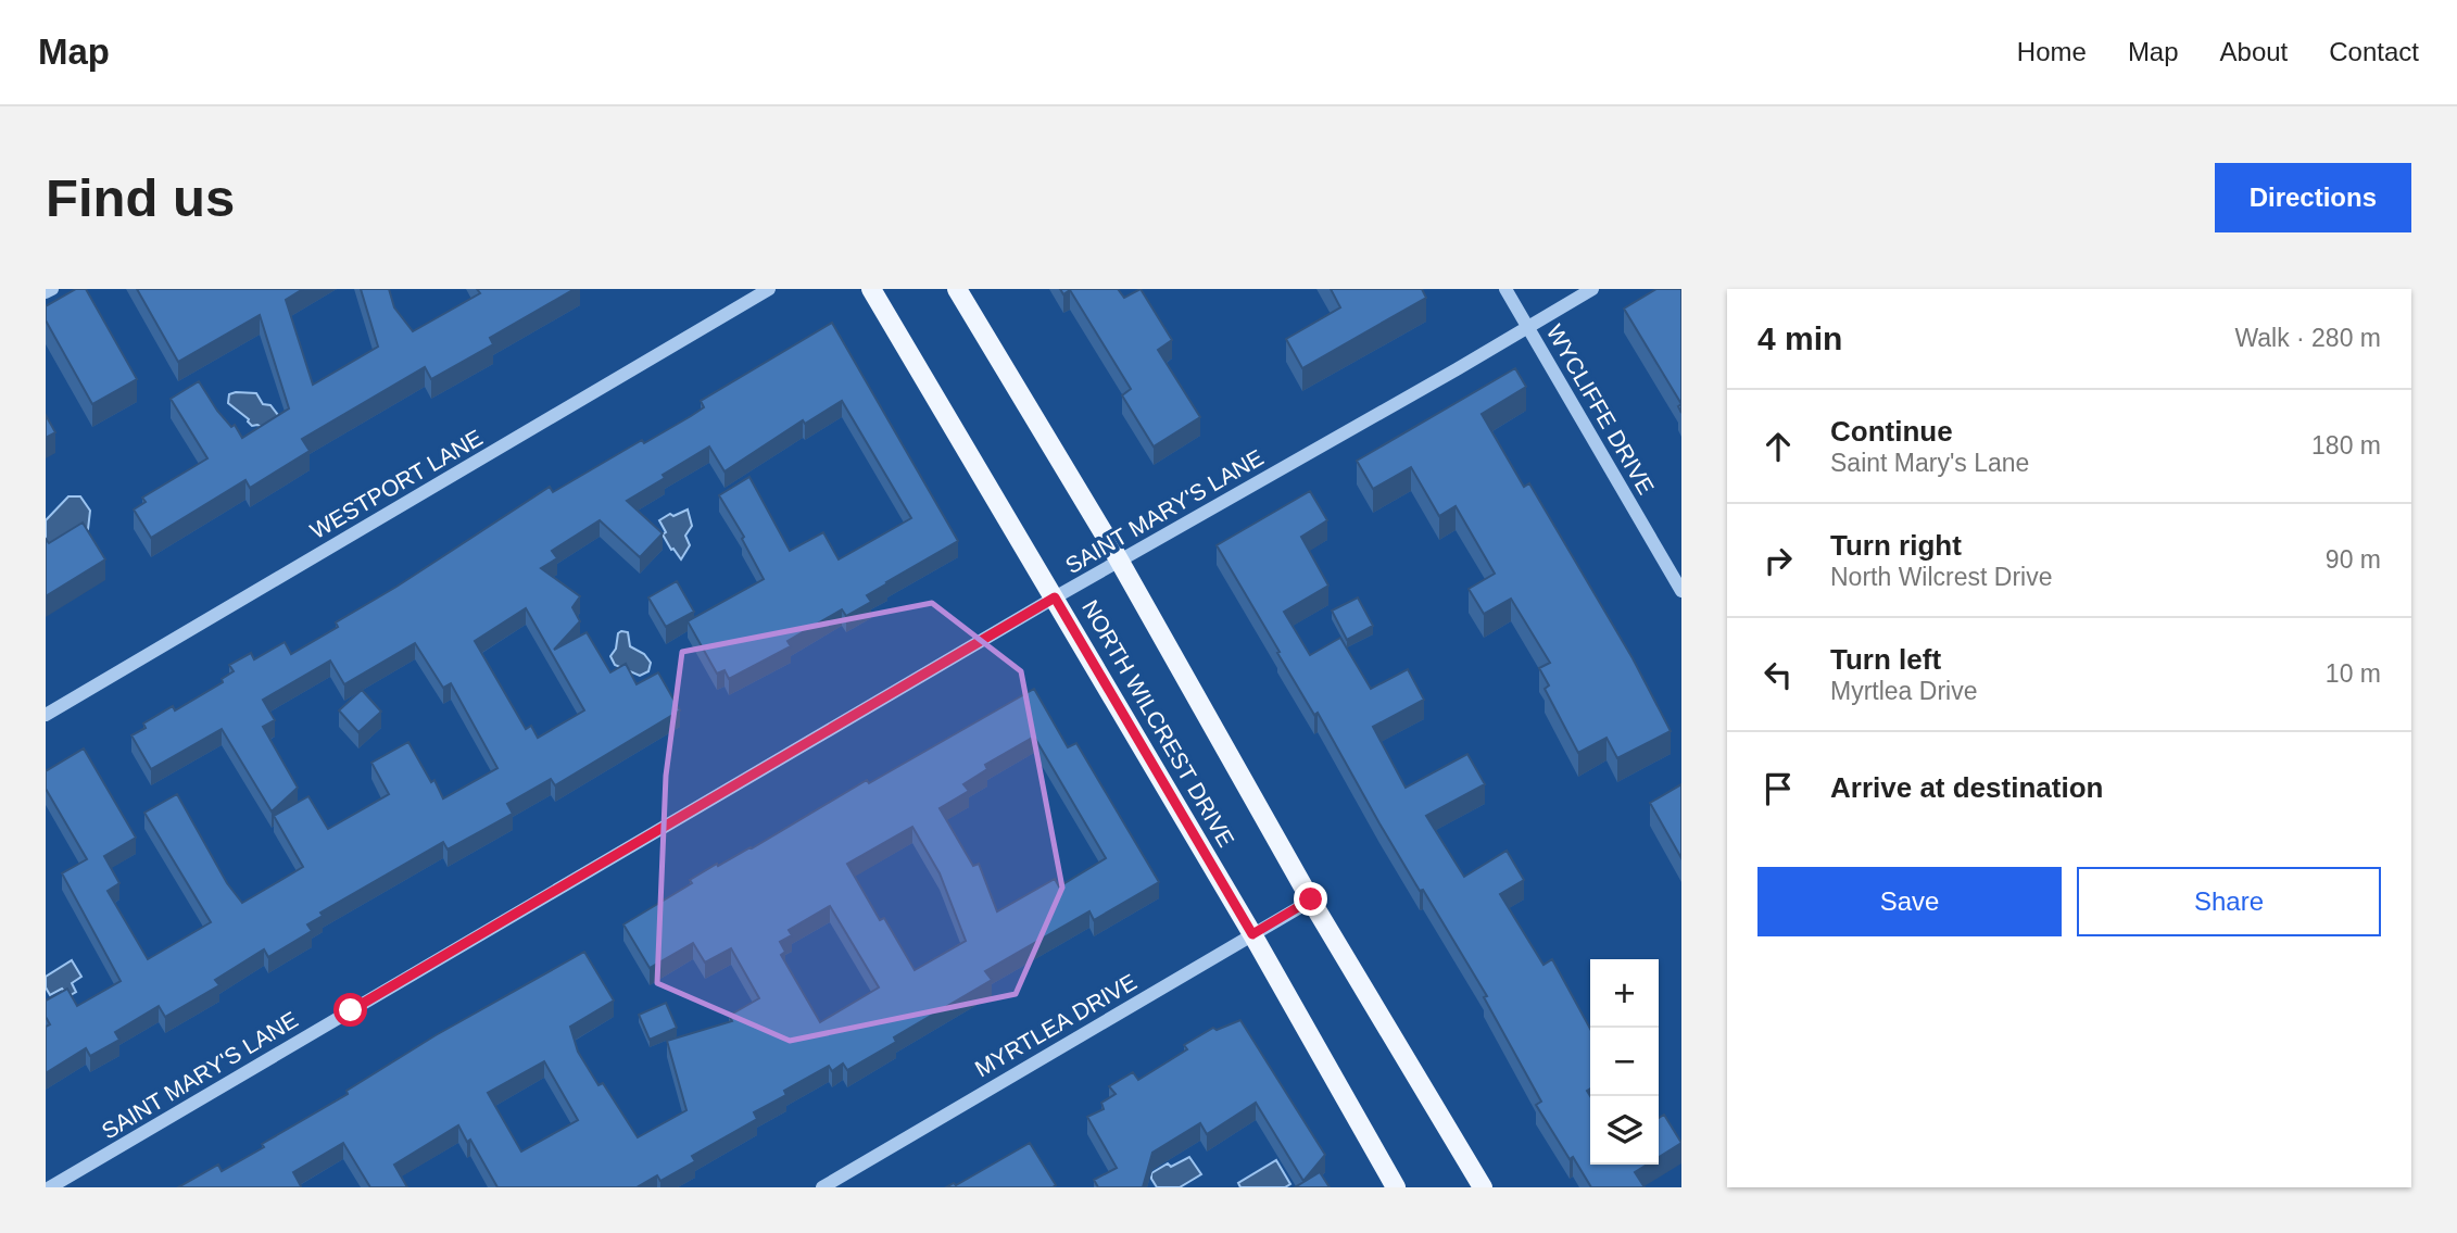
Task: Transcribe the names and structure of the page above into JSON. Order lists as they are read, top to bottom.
{
  "streets": {
    "main road": ["NORTH WILCREST DRIVE"],
    "street": [
      "WYCLIFFE DRIVE",
      "WESTPORT LANE",
      "SAINT MARY'S LANE",
      "MYRTLEA DRIVE"
    ]
  },
  "crossings": [
    ["WYCLIFFE DRIVE", "SAINT MARY'S LANE"],
    ["SAINT MARY'S LANE", "NORTH WILCREST DRIVE"],
    ["NORTH WILCREST DRIVE", "MYRTLEA DRIVE"]
  ],
  "page": {
    "header": "Map",
    "nav": [
      "Home",
      "Map",
      "About",
      "Contact"
    ],
    "buttons": [
      "Directions",
      ["Save", "Share"]
    ],
    "title": "Find us",
    "heading": ["4 min", "Walk · 280 m"],
    "list": [
      ["Continue", "Saint Mary's Lane", "180 m"],
      ["Turn right", "North Wilcrest Drive", "90 m"],
      ["Turn left", "Myrtlea Drive", "10 m"],
      "Arrive at destination"
    ],
    "map_buttons": ["+", "−"]
  }
}
